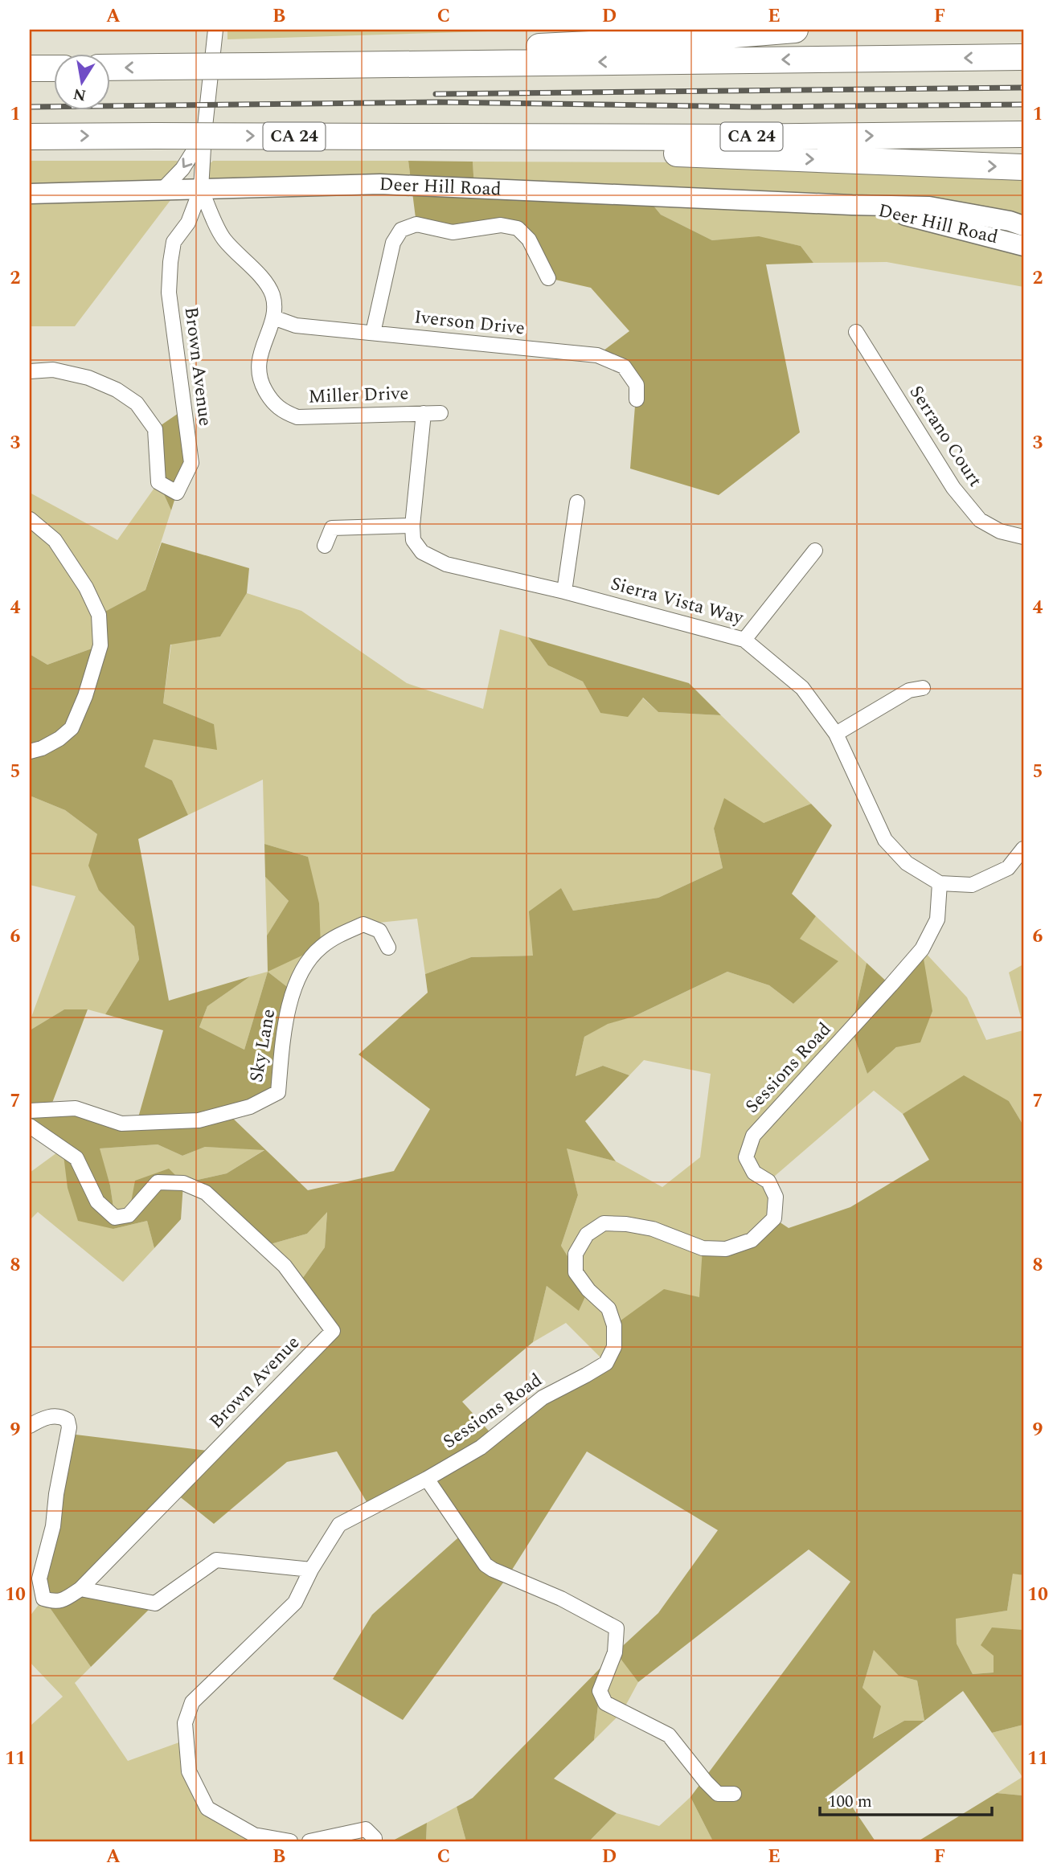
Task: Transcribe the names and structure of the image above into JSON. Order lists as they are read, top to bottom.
{
  "streets": {
    "highway": ["CA 24"],
    "street": [
      "Deer Hill Road",
      "Iverson Drive",
      "Brown Avenue",
      "Miller Drive",
      "Serrano Court",
      "Sierra Vista Way",
      "Sky Lane",
      "Sessions Road"
    ]
  },
  "crossings": [
    ["Deer Hill Road", "Brown Avenue"],
    ["Deer Hill Road", "Miller Drive"],
    ["Iverson Drive", "Miller Drive"],
    ["Brown Avenue", "Miller Drive"],
    ["Miller Drive", "Sierra Vista Way"],
    ["Sierra Vista Way", "Sessions Road"]
  ],
  "scale_bar": "100 m",
  "north": "bottom",
  "grid": {
    "columns": [
      "A",
      "B",
      "C",
      "D",
      "E",
      "F"
    ],
    "rows": [
      "1",
      "2",
      "3",
      "4",
      "5",
      "6",
      "7",
      "8",
      "9",
      "10",
      "11"
    ]
  }
}
